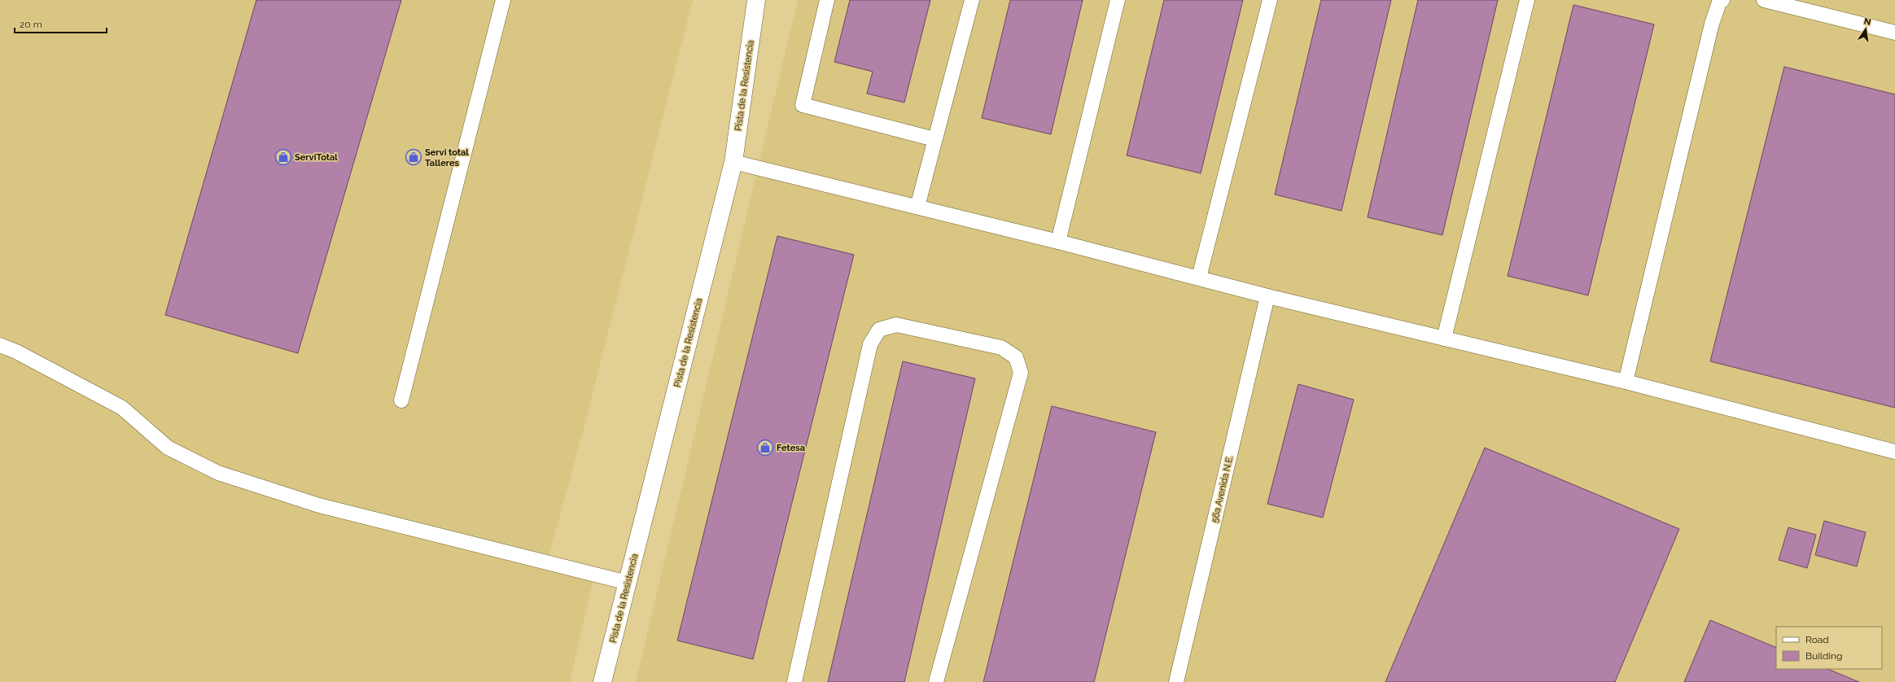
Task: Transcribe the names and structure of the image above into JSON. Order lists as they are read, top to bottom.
{
  "streets": {
    "street": ["Pista de la Resistencia"],
    "lane": ["56a Avenida N.E."]
  },
  "places": {
    "shop": ["ServiTotal", "Servi total Talleres", "Fetesa"]
  },
  "legend": ["Road", "Building"],
  "scale_bar": "20 m",
  "north": "top"
}
